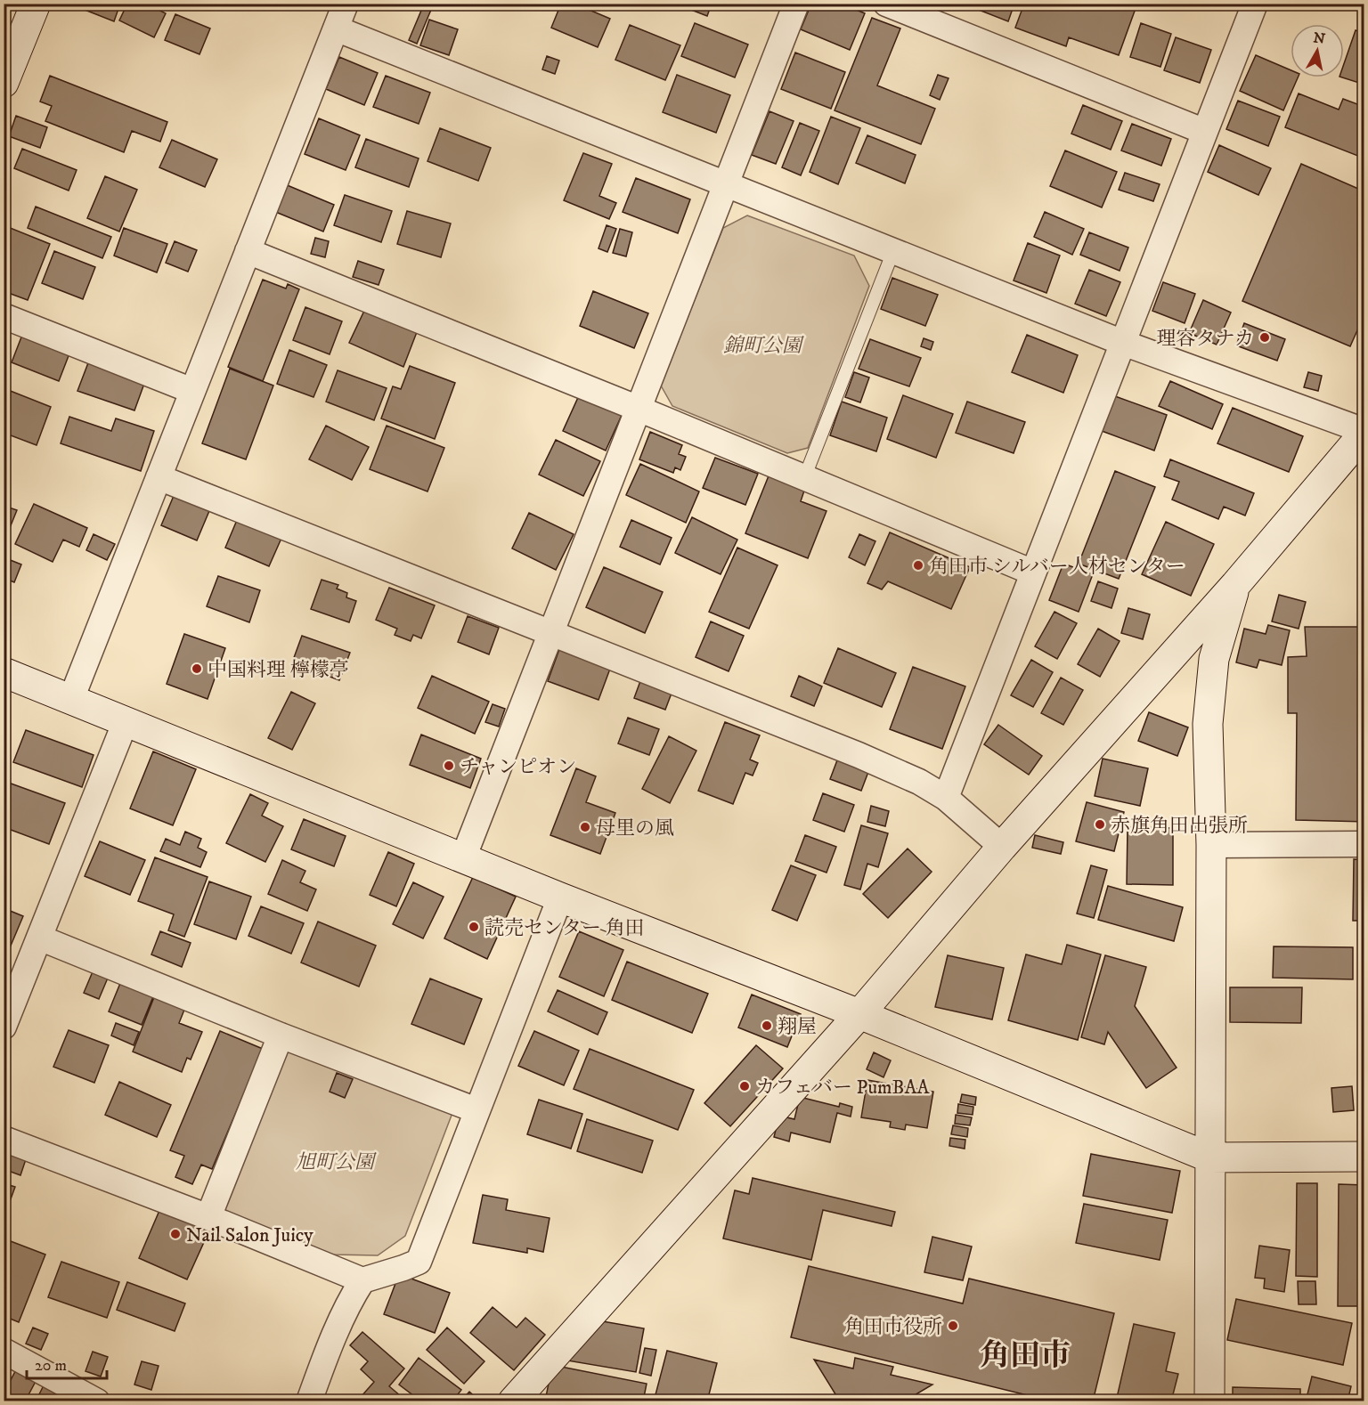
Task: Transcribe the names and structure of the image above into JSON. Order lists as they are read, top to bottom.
{
  "districts": ["角田市"],
  "parks": ["錦町公園", "旭町公園"],
  "places": [
    "理容タナカ",
    "角田市 シルバー人材センター",
    "中国料理 檸檬亭",
    "チャンピオン",
    "赤旗角田出張所",
    "母里の風",
    "読売センター 角田",
    "翔屋",
    "カフェバー PumBAA",
    "Nail Salon Juicy",
    "角田市役所"
  ],
  "scale_bar": "20 m",
  "north": "top"
}
